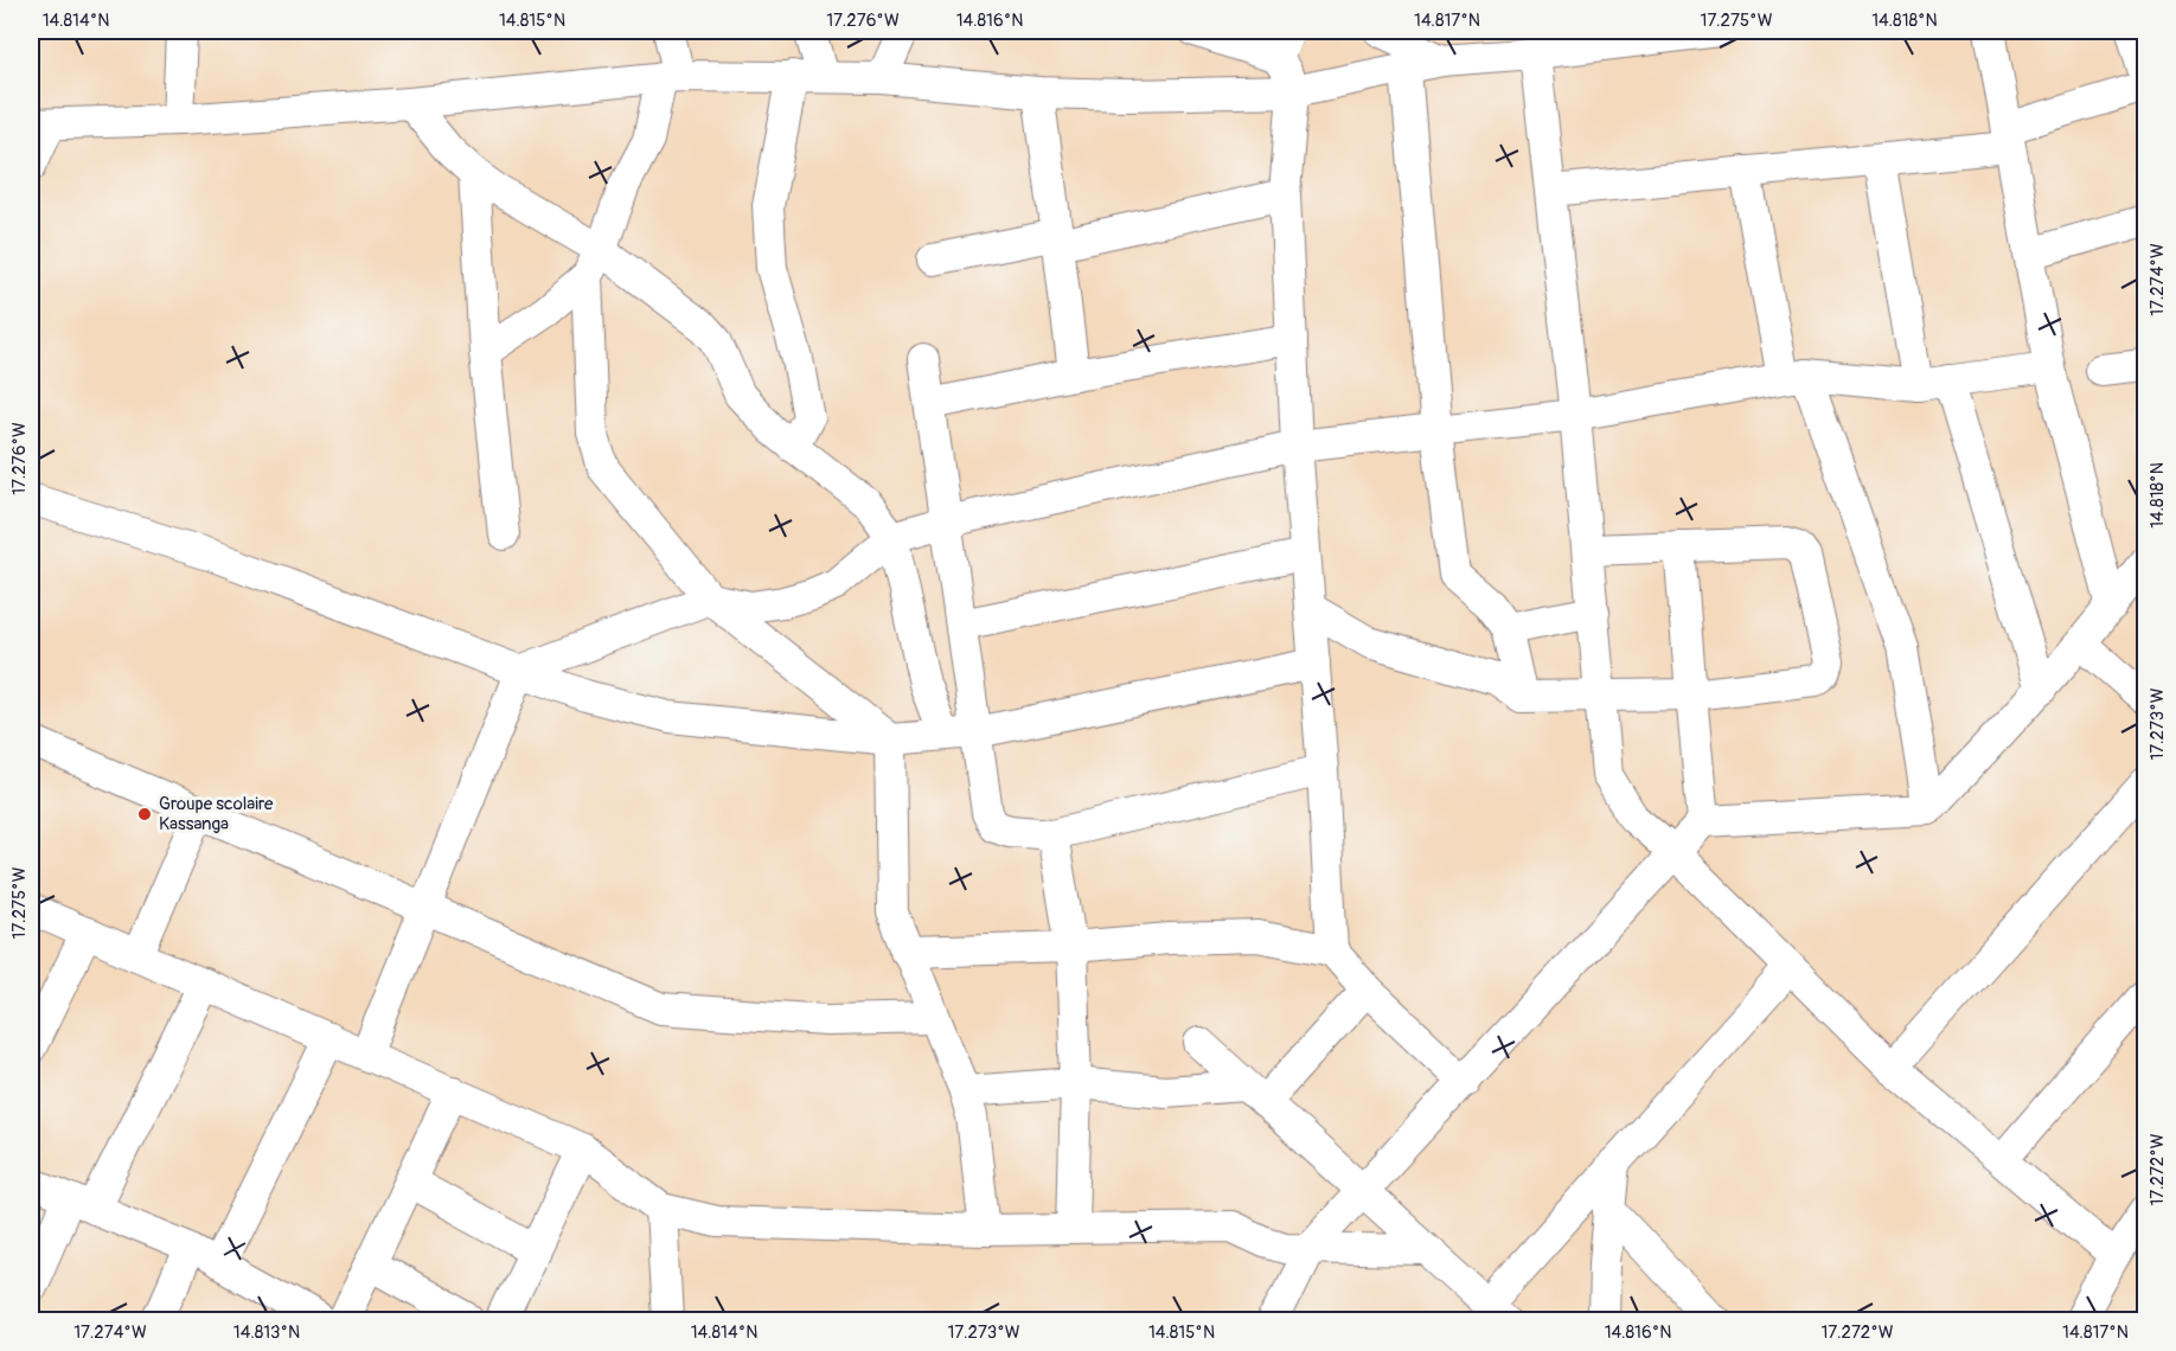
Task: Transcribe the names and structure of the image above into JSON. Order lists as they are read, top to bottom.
{
  "places": ["Groupe scolaire Kassanga"],
  "coordinates": [
    "14.814°N",
    "14.815°N",
    "17.276°W",
    "14.816°N",
    "14.817°N",
    "17.275°W",
    "14.818°N",
    "17.274°W",
    "17.273°W",
    "17.272°W",
    "14.813°N"
  ]
}
